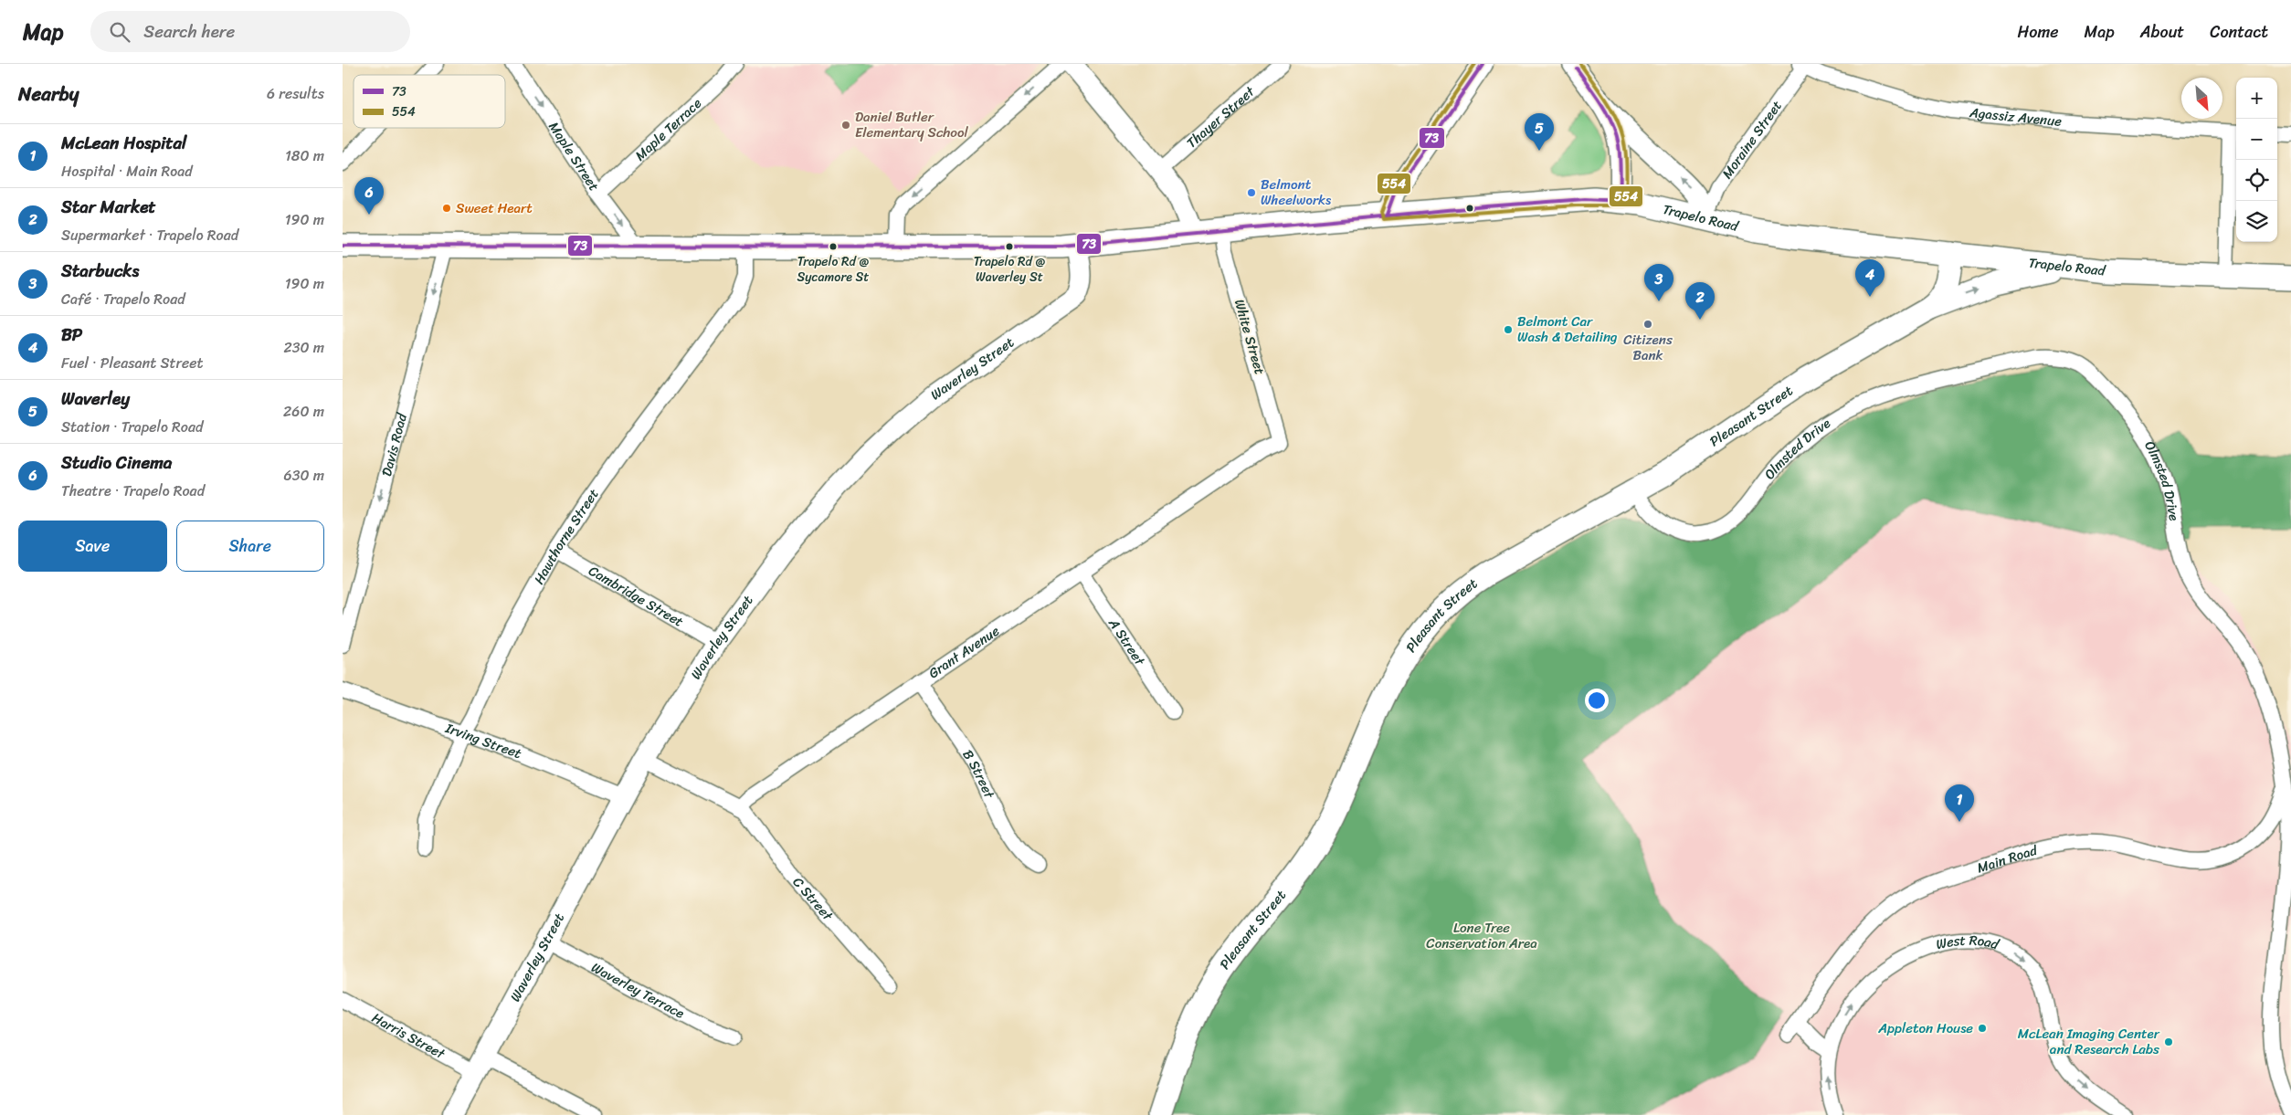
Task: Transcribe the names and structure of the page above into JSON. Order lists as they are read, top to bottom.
{
  "streets": {
    "main road": ["Trapelo Road", "Pleasant Street"],
    "street": [
      "Agassiz Avenue",
      "Thayer Street",
      "Maple Terrace",
      "Moraine Street",
      "Maple Street",
      "White Street",
      "Waverley Street",
      "Davis Road",
      "Olmsted Drive",
      "Hawthorne Street",
      "Cambridge Street",
      "A Street",
      "Grant Avenue",
      "Irving Street",
      "B Street",
      "Main Road",
      "C Street",
      "West Road",
      "Waverley Terrace",
      "Harris Street"
    ]
  },
  "crossings": [
    ["Agassiz Avenue", "Moraine Street"],
    ["Maple Terrace", "Maple Street"],
    ["Moraine Street", "Trapelo Road"],
    ["Maple Street", "Trapelo Road"],
    ["Trapelo Road", "White Street"],
    ["Trapelo Road", "Waverley Street"],
    ["Trapelo Road", "Pleasant Street"],
    ["Trapelo Road", "Davis Road"],
    ["Trapelo Road", "Hawthorne Street"],
    ["White Street", "Grant Avenue"],
    ["Waverley Street", "Cambridge Street"],
    ["Waverley Street", "Irving Street"],
    ["Waverley Street", "Waverley Terrace"],
    ["Waverley Street", "Harris Street"],
    ["Pleasant Street", "Olmsted Drive"],
    ["Olmsted Drive", "Main Road"],
    ["Hawthorne Street", "Cambridge Street"],
    ["Hawthorne Street", "Irving Street"],
    ["A Street", "Grant Avenue"],
    ["Grant Avenue", "B Street"],
    ["Grant Avenue", "C Street"],
    ["Main Road", "West Road"]
  ],
  "one_way": ["Maple Street", "Davis Road"],
  "parks": ["Lone Tree Conservation Area"],
  "places": [
    "Daniel Butler Elementary School",
    "Belmont Wheelworks",
    "Sweet Heart",
    "Trapelo Rd @ Sycamore St",
    "Trapelo Rd @ Waverley St",
    "Citizens Bank",
    "Belmont Car Wash & Detailing",
    "Appleton House",
    "McLean Imaging Center and Research Labs"
  ],
  "lines": ["transit line 73", "transit line 554"],
  "legend": ["73", "554"],
  "north": "bottom right",
  "page": {
    "header": "Map",
    "search": "Search here",
    "nav": [
      "Home",
      "Map",
      "About",
      "Contact"
    ],
    "heading": ["Nearby", "6 results"],
    "map_buttons": ["+", "−"],
    "pins": [
      "5",
      "6",
      "4",
      "3",
      "2",
      "1"
    ],
    "list": [
      {
        "mark": "1",
        "name": "McLean Hospital",
        "note": "Hospital · Main Road",
        "value": "180 m"
      },
      {
        "mark": "2",
        "name": "Star Market",
        "note": "Supermarket · Trapelo Road",
        "value": "190 m"
      },
      {
        "mark": "3",
        "name": "Starbucks",
        "note": "Café · Trapelo Road",
        "value": "190 m"
      },
      {
        "mark": "4",
        "name": "BP",
        "note": "Fuel · Pleasant Street",
        "value": "230 m"
      },
      {
        "mark": "5",
        "name": "Waverley",
        "note": "Station · Trapelo Road",
        "value": "260 m"
      },
      {
        "mark": "6",
        "name": "Studio Cinema",
        "note": "Theatre · Trapelo Road",
        "value": "630 m"
      }
    ],
    "buttons": ["Save", "Share"]
  }
}
